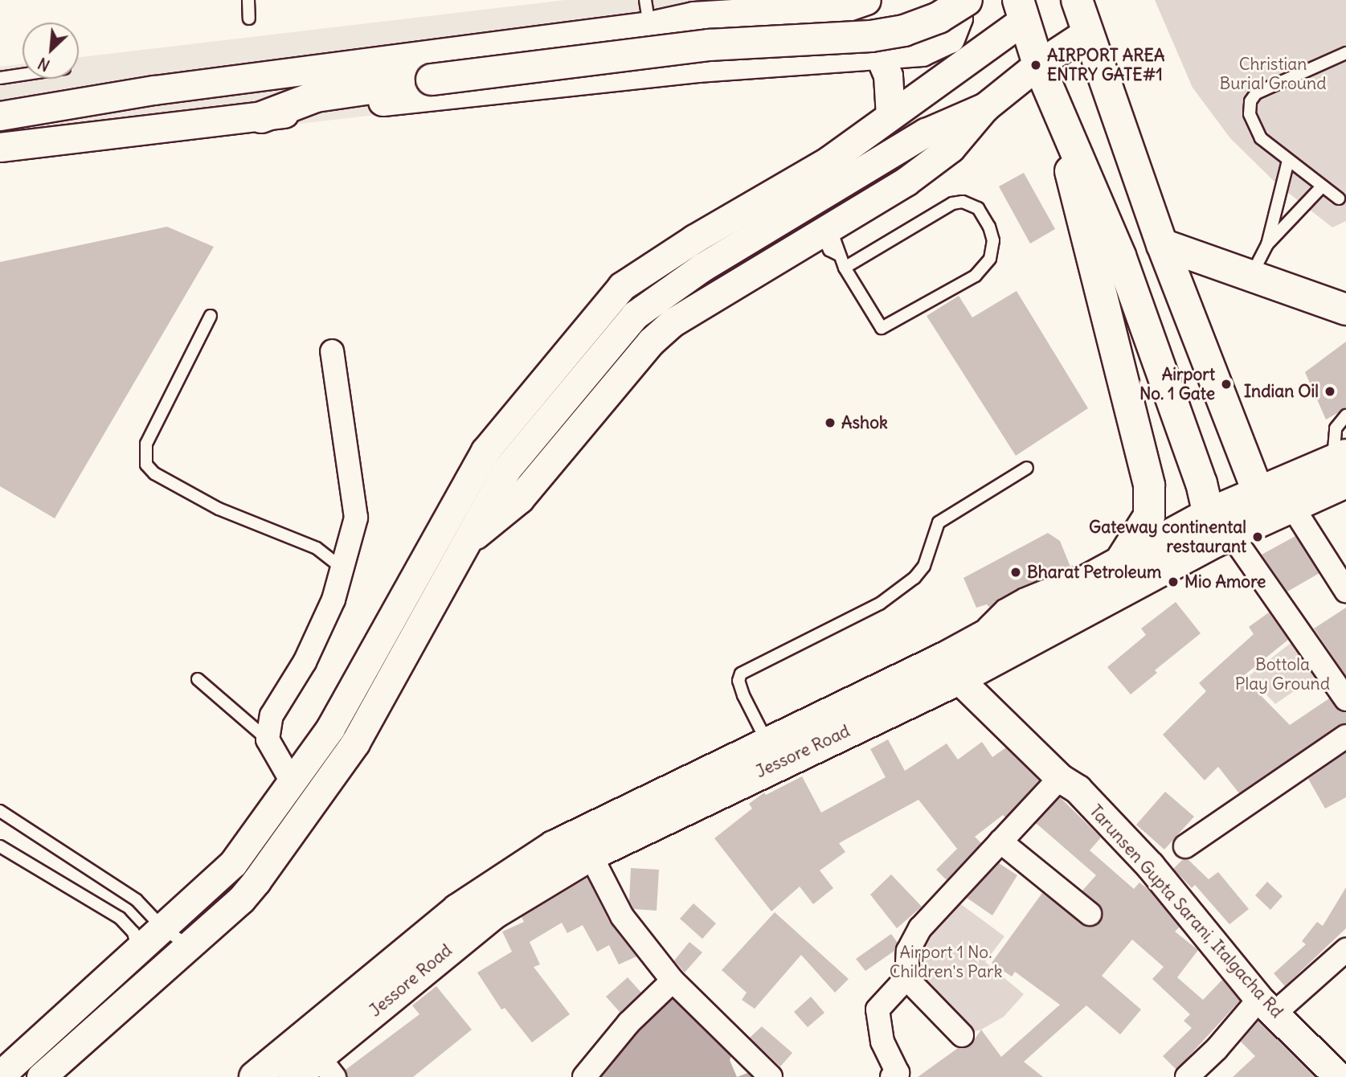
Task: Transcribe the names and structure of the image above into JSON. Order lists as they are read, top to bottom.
{
  "streets": {
    "main road": ["Jessore Road"],
    "street": ["Tarunsen Gupta Sarani, Italgacha Rd"]
  },
  "crossings": [
    ["Jessore Road", "Tarunsen Gupta Sarani, Italgacha Rd"]
  ],
  "parks": ["Christian Burial Ground", "Bottola Play Ground", "Airport 1 No. Children's Park"],
  "places": [
    "AIRPORT AREA ENTRY GATE#1",
    "Airport No. 1 Gate",
    "Indian Oil",
    "Ashok",
    "Gateway continental restaurant",
    "Bharat Petroleum",
    "Mio Amore"
  ],
  "north": "bottom left"
}
